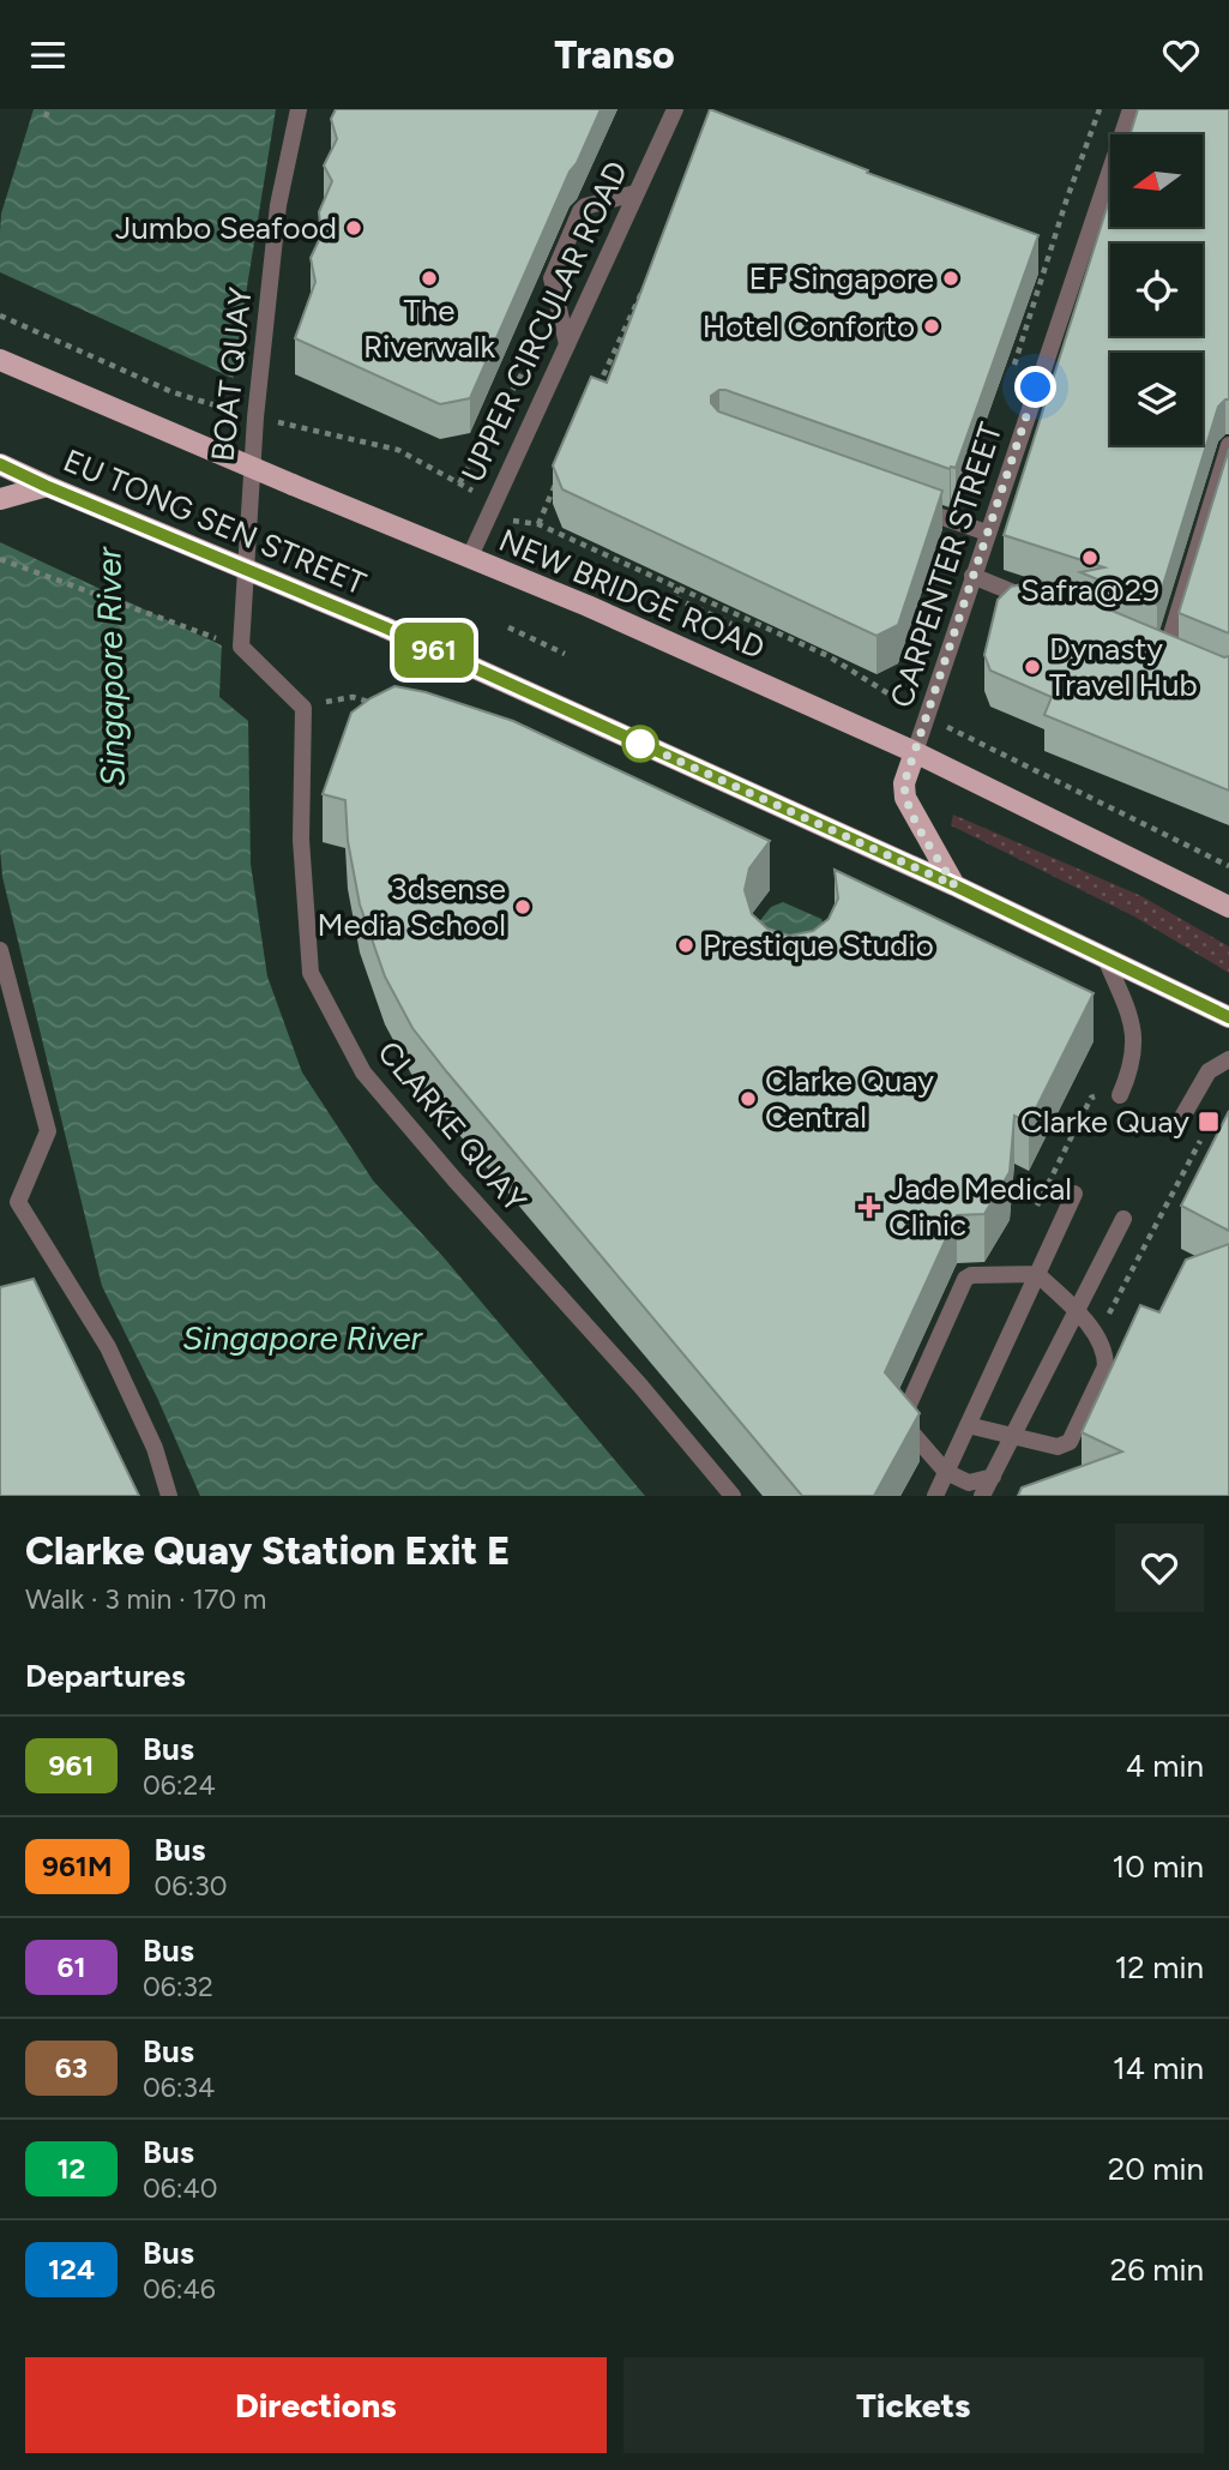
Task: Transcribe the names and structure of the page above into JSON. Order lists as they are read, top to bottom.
{
  "streets": {
    "main road": ["EU TONG SEN STREET", "NEW BRIDGE ROAD"],
    "street": [
      "UPPER CIRCULAR ROAD",
      "BOAT QUAY",
      "CARPENTER STREET",
      "CLARKE QUAY"
    ]
  },
  "crossings": [
    ["UPPER CIRCULAR ROAD", "NEW BRIDGE ROAD"],
    ["CARPENTER STREET", "NEW BRIDGE ROAD"]
  ],
  "water": ["Singapore River"],
  "places": {
    "other": [
      "Jumbo Seafood",
      "The Riverwalk",
      "EF Singapore",
      "Hotel Conforto",
      "Safra@29",
      "Dynasty Travel Hub",
      "3dsense Media School",
      "Prestique Studio",
      "Clarke Quay Central"
    ],
    "transit": ["Clarke Quay"],
    "health": ["Jade Medical Clinic"]
  },
  "lines": ["bus line 961"],
  "north": "left",
  "page": {
    "header": "Transo",
    "on_map": "961",
    "heading": [
      ["Clarke Quay Station Exit E", "Walk · 3 min · 170 m"],
      "Departures"
    ],
    "list": [
      {
        "mark": "961",
        "name": "Bus",
        "note": "06:24",
        "value": "4 min"
      },
      {
        "mark": "961M",
        "name": "Bus",
        "note": "06:30",
        "value": "10 min"
      },
      {
        "mark": "61",
        "name": "Bus",
        "note": "06:32",
        "value": "12 min"
      },
      {
        "mark": "63",
        "name": "Bus",
        "note": "06:34",
        "value": "14 min"
      },
      {
        "mark": "12",
        "name": "Bus",
        "note": "06:40",
        "value": "20 min"
      },
      {
        "mark": "124",
        "name": "Bus",
        "note": "06:46",
        "value": "26 min"
      }
    ],
    "buttons": ["Directions", "Tickets"]
  }
}
